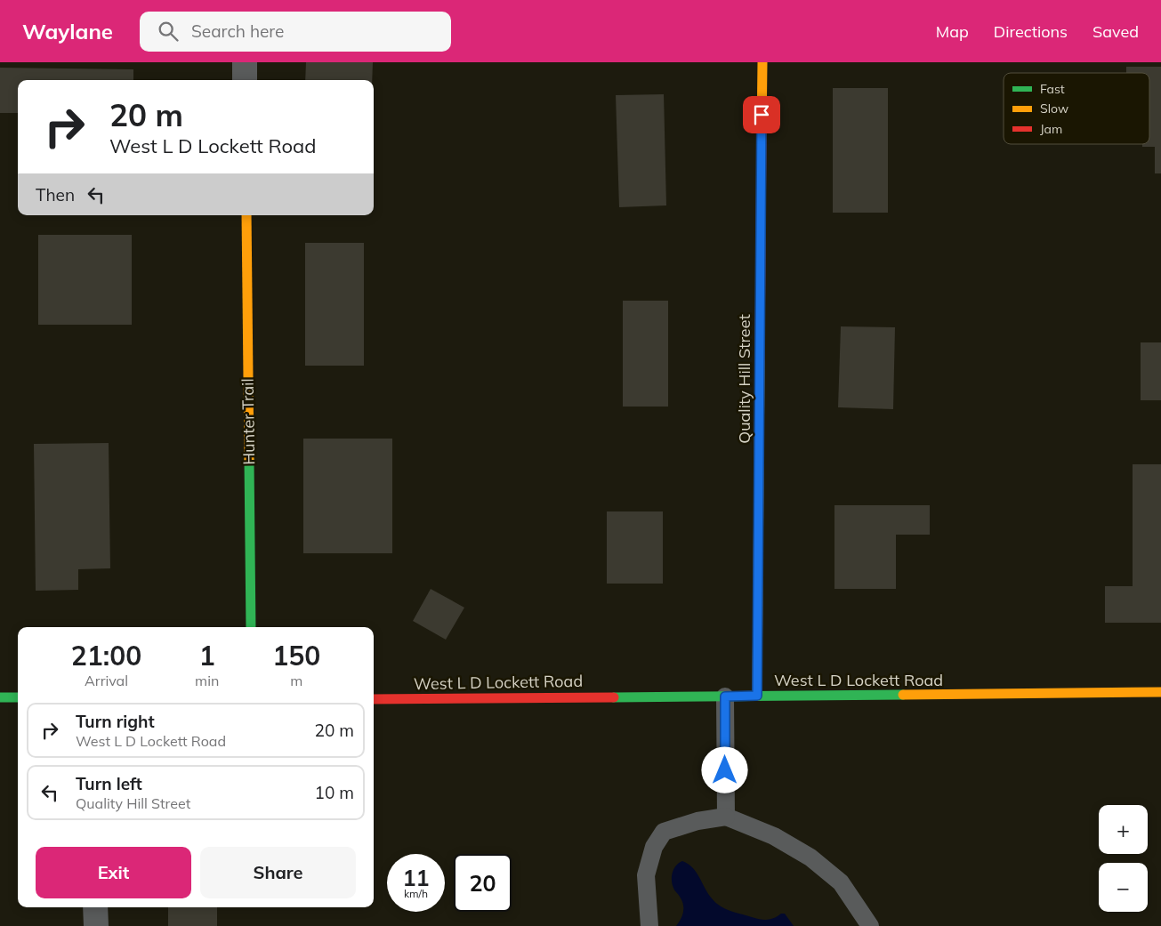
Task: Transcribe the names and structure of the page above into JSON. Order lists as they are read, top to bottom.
{
  "streets": {
    "street": ["Quality Hill Street", "Hunter Trail", "West L D Lockett Road"]
  },
  "crossings": [
    ["Quality Hill Street", "West L D Lockett Road"]
  ],
  "legend": ["Fast", "Slow", "Jam"],
  "page": {
    "header": "Waylane",
    "search": "Search here",
    "nav": ["Map", "Directions", "Saved"],
    "turn": ["20 m", "West L D Lockett Road"],
    "then": "Then",
    "eta": [
      "21:00",
      "Arrival",
      "1",
      "min",
      "150",
      "m"
    ],
    "list": [
      {
        "name": "Turn right",
        "note": "West L D Lockett Road",
        "value": "20 m"
      },
      {
        "name": "Turn left",
        "note": "Quality Hill Street",
        "value": "10 m"
      }
    ],
    "map_buttons": ["+", "−"],
    "buttons": ["Exit", "Share"],
    "speed": "11 km/h",
    "limit": "20"
  }
}
